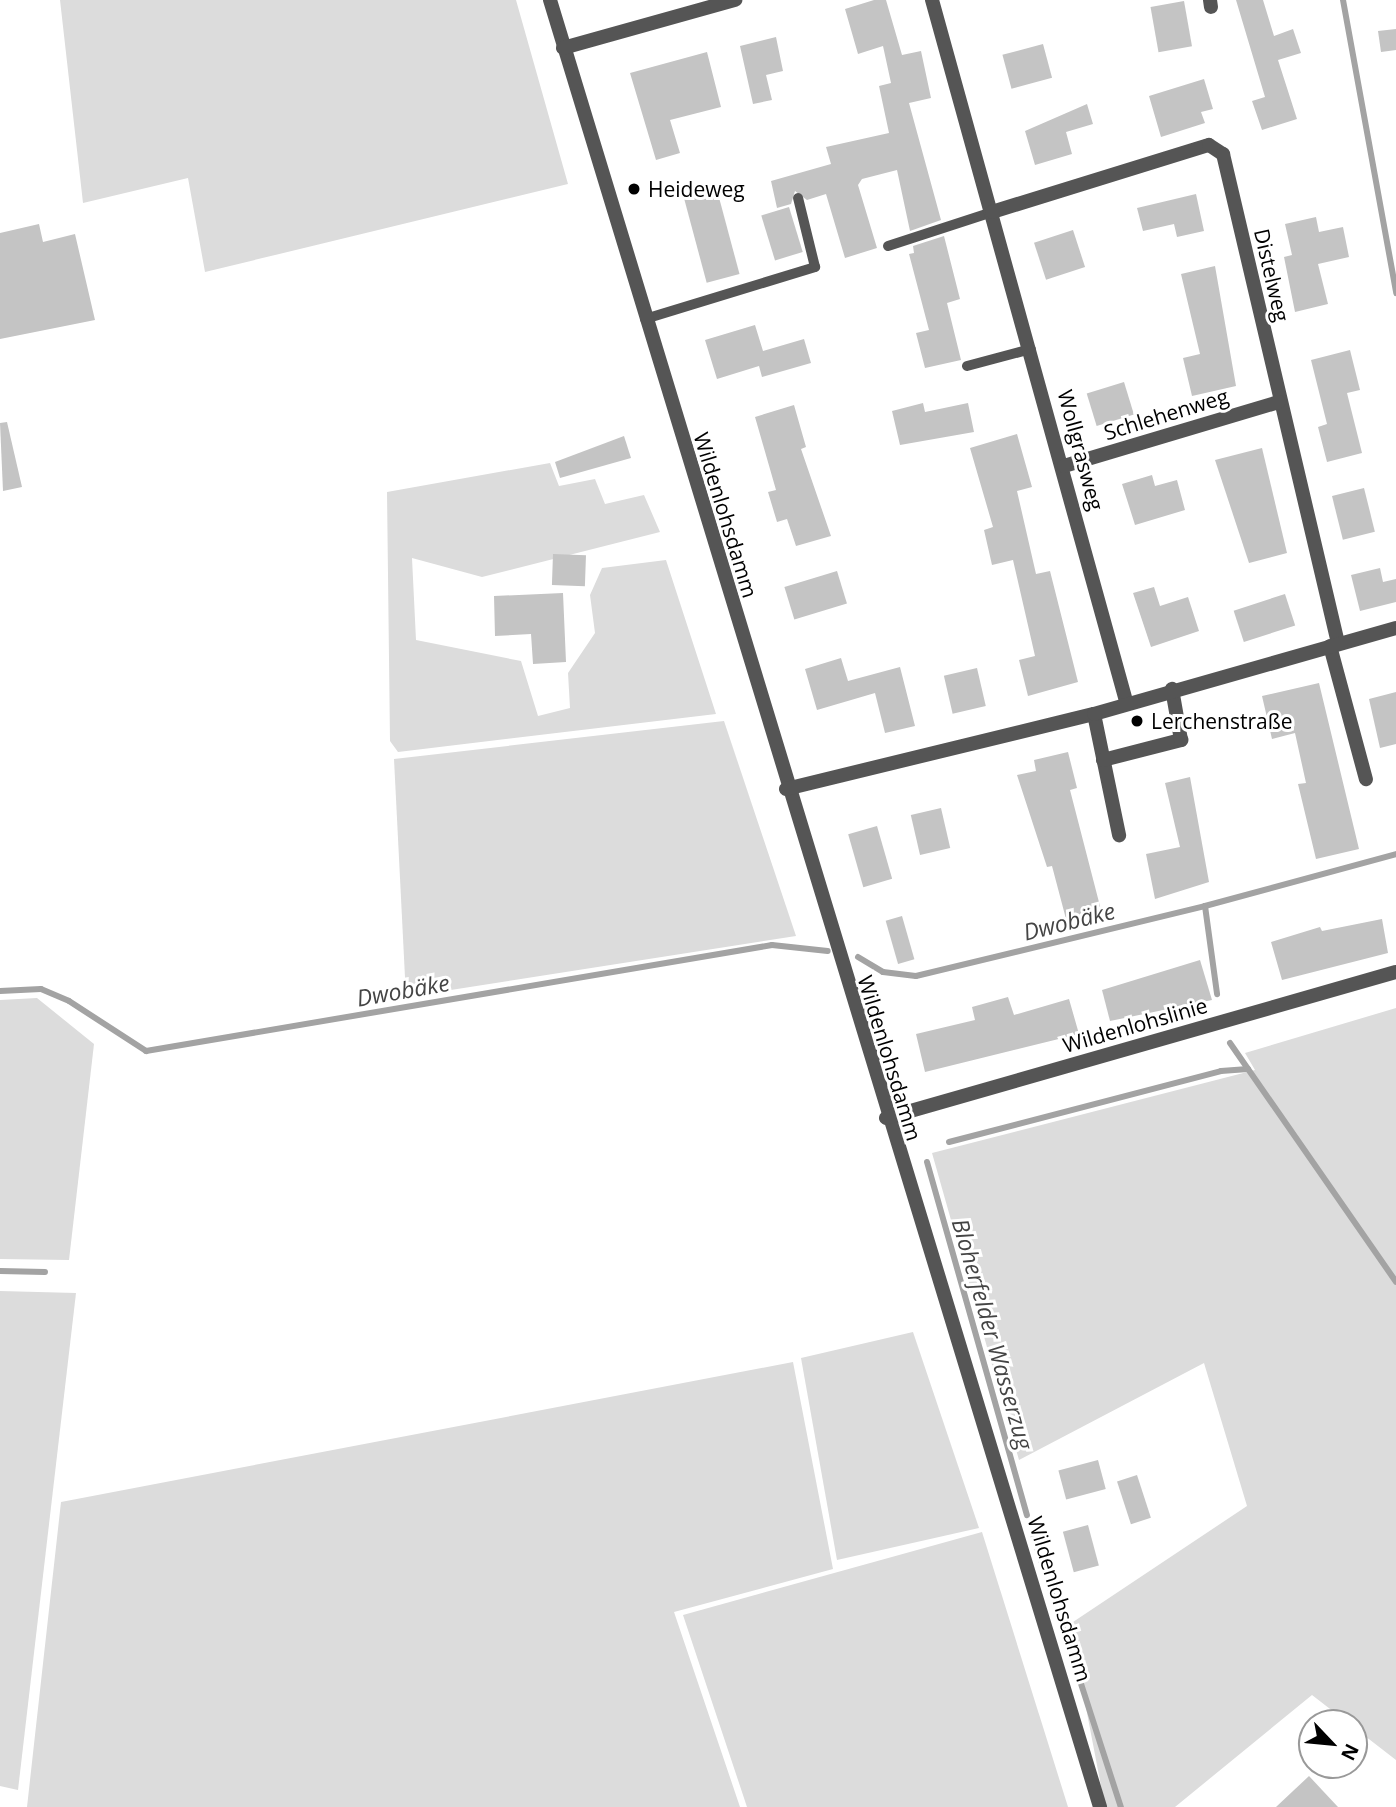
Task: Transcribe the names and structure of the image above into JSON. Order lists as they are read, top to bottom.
{
  "streets": {
    "street": [
      "Distelweg",
      "Schlehenweg",
      "Wollgrasweg",
      "Wildenlohsdamm",
      "Wildenlohslinie"
    ]
  },
  "crossings": [
    ["Distelweg", "Schlehenweg"],
    ["Distelweg", "Wollgrasweg"],
    ["Schlehenweg", "Wollgrasweg"],
    ["Wildenlohsdamm", "Wildenlohslinie"]
  ],
  "water": ["Dwobäke", "Bloherfelder Wasserzug"],
  "places": ["Heideweg", "Lerchenstraße"],
  "north": "bottom right"
}
